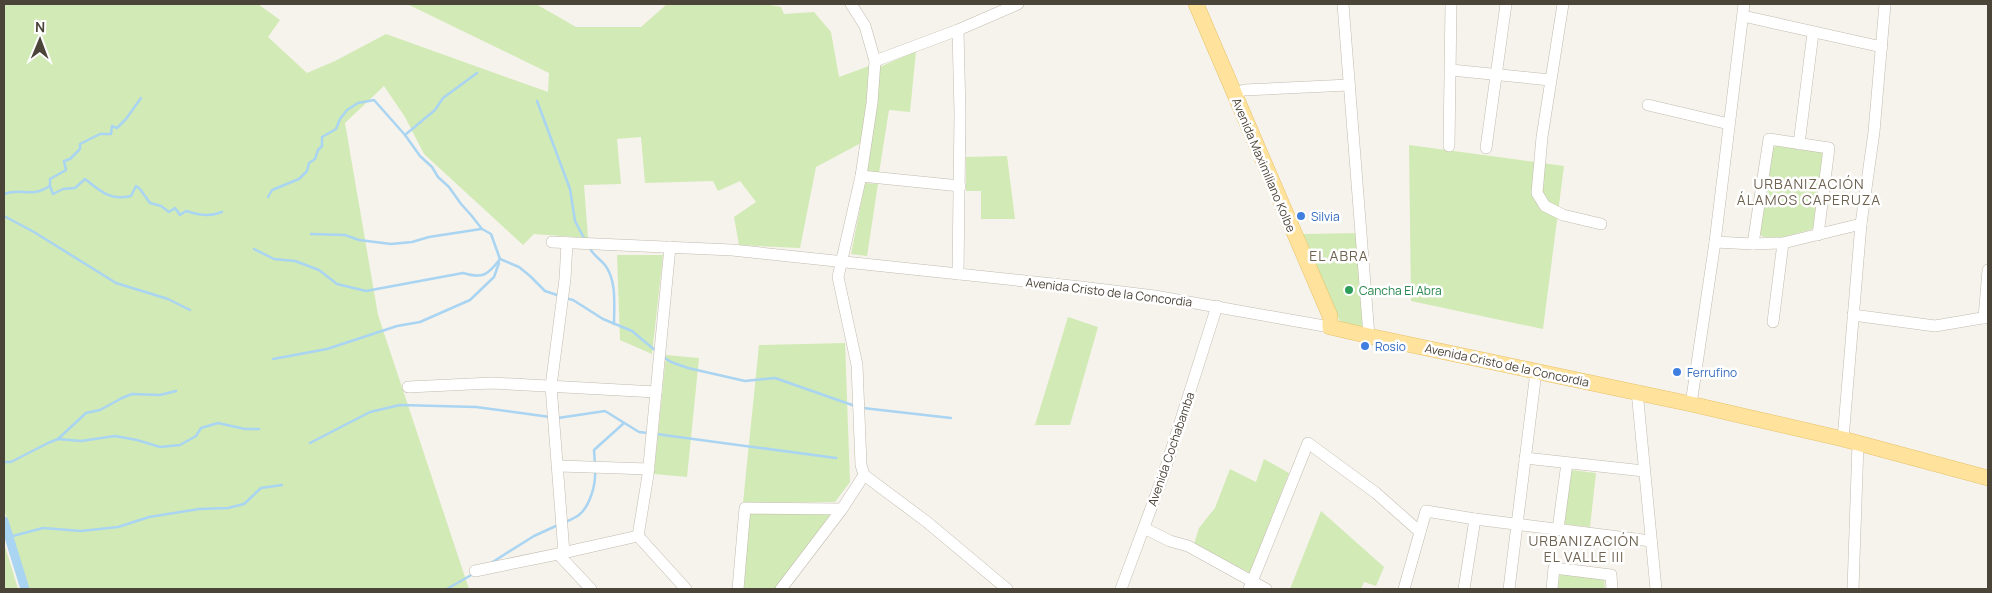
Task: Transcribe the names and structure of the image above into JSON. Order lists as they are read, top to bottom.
{
  "streets": {
    "main road": ["Avenida Maximiliano Kolbe", "Avenida Cristo de la Concordia"],
    "street": ["Avenida Cochabamba"]
  },
  "crossings": [
    ["Avenida Maximiliano Kolbe", "Avenida Cristo de la Concordia"],
    ["Avenida Cristo de la Concordia", "Avenida Cochabamba"]
  ],
  "districts": ["URBANIZACIÓN ÁLAMOS CAPERUZA", "EL ABRA", "URBANIZACIÓN EL VALLE III"],
  "places": [
    "Silvia",
    "Cancha El Abra",
    "Rosio",
    "Ferrufino"
  ],
  "north": "top"
}
